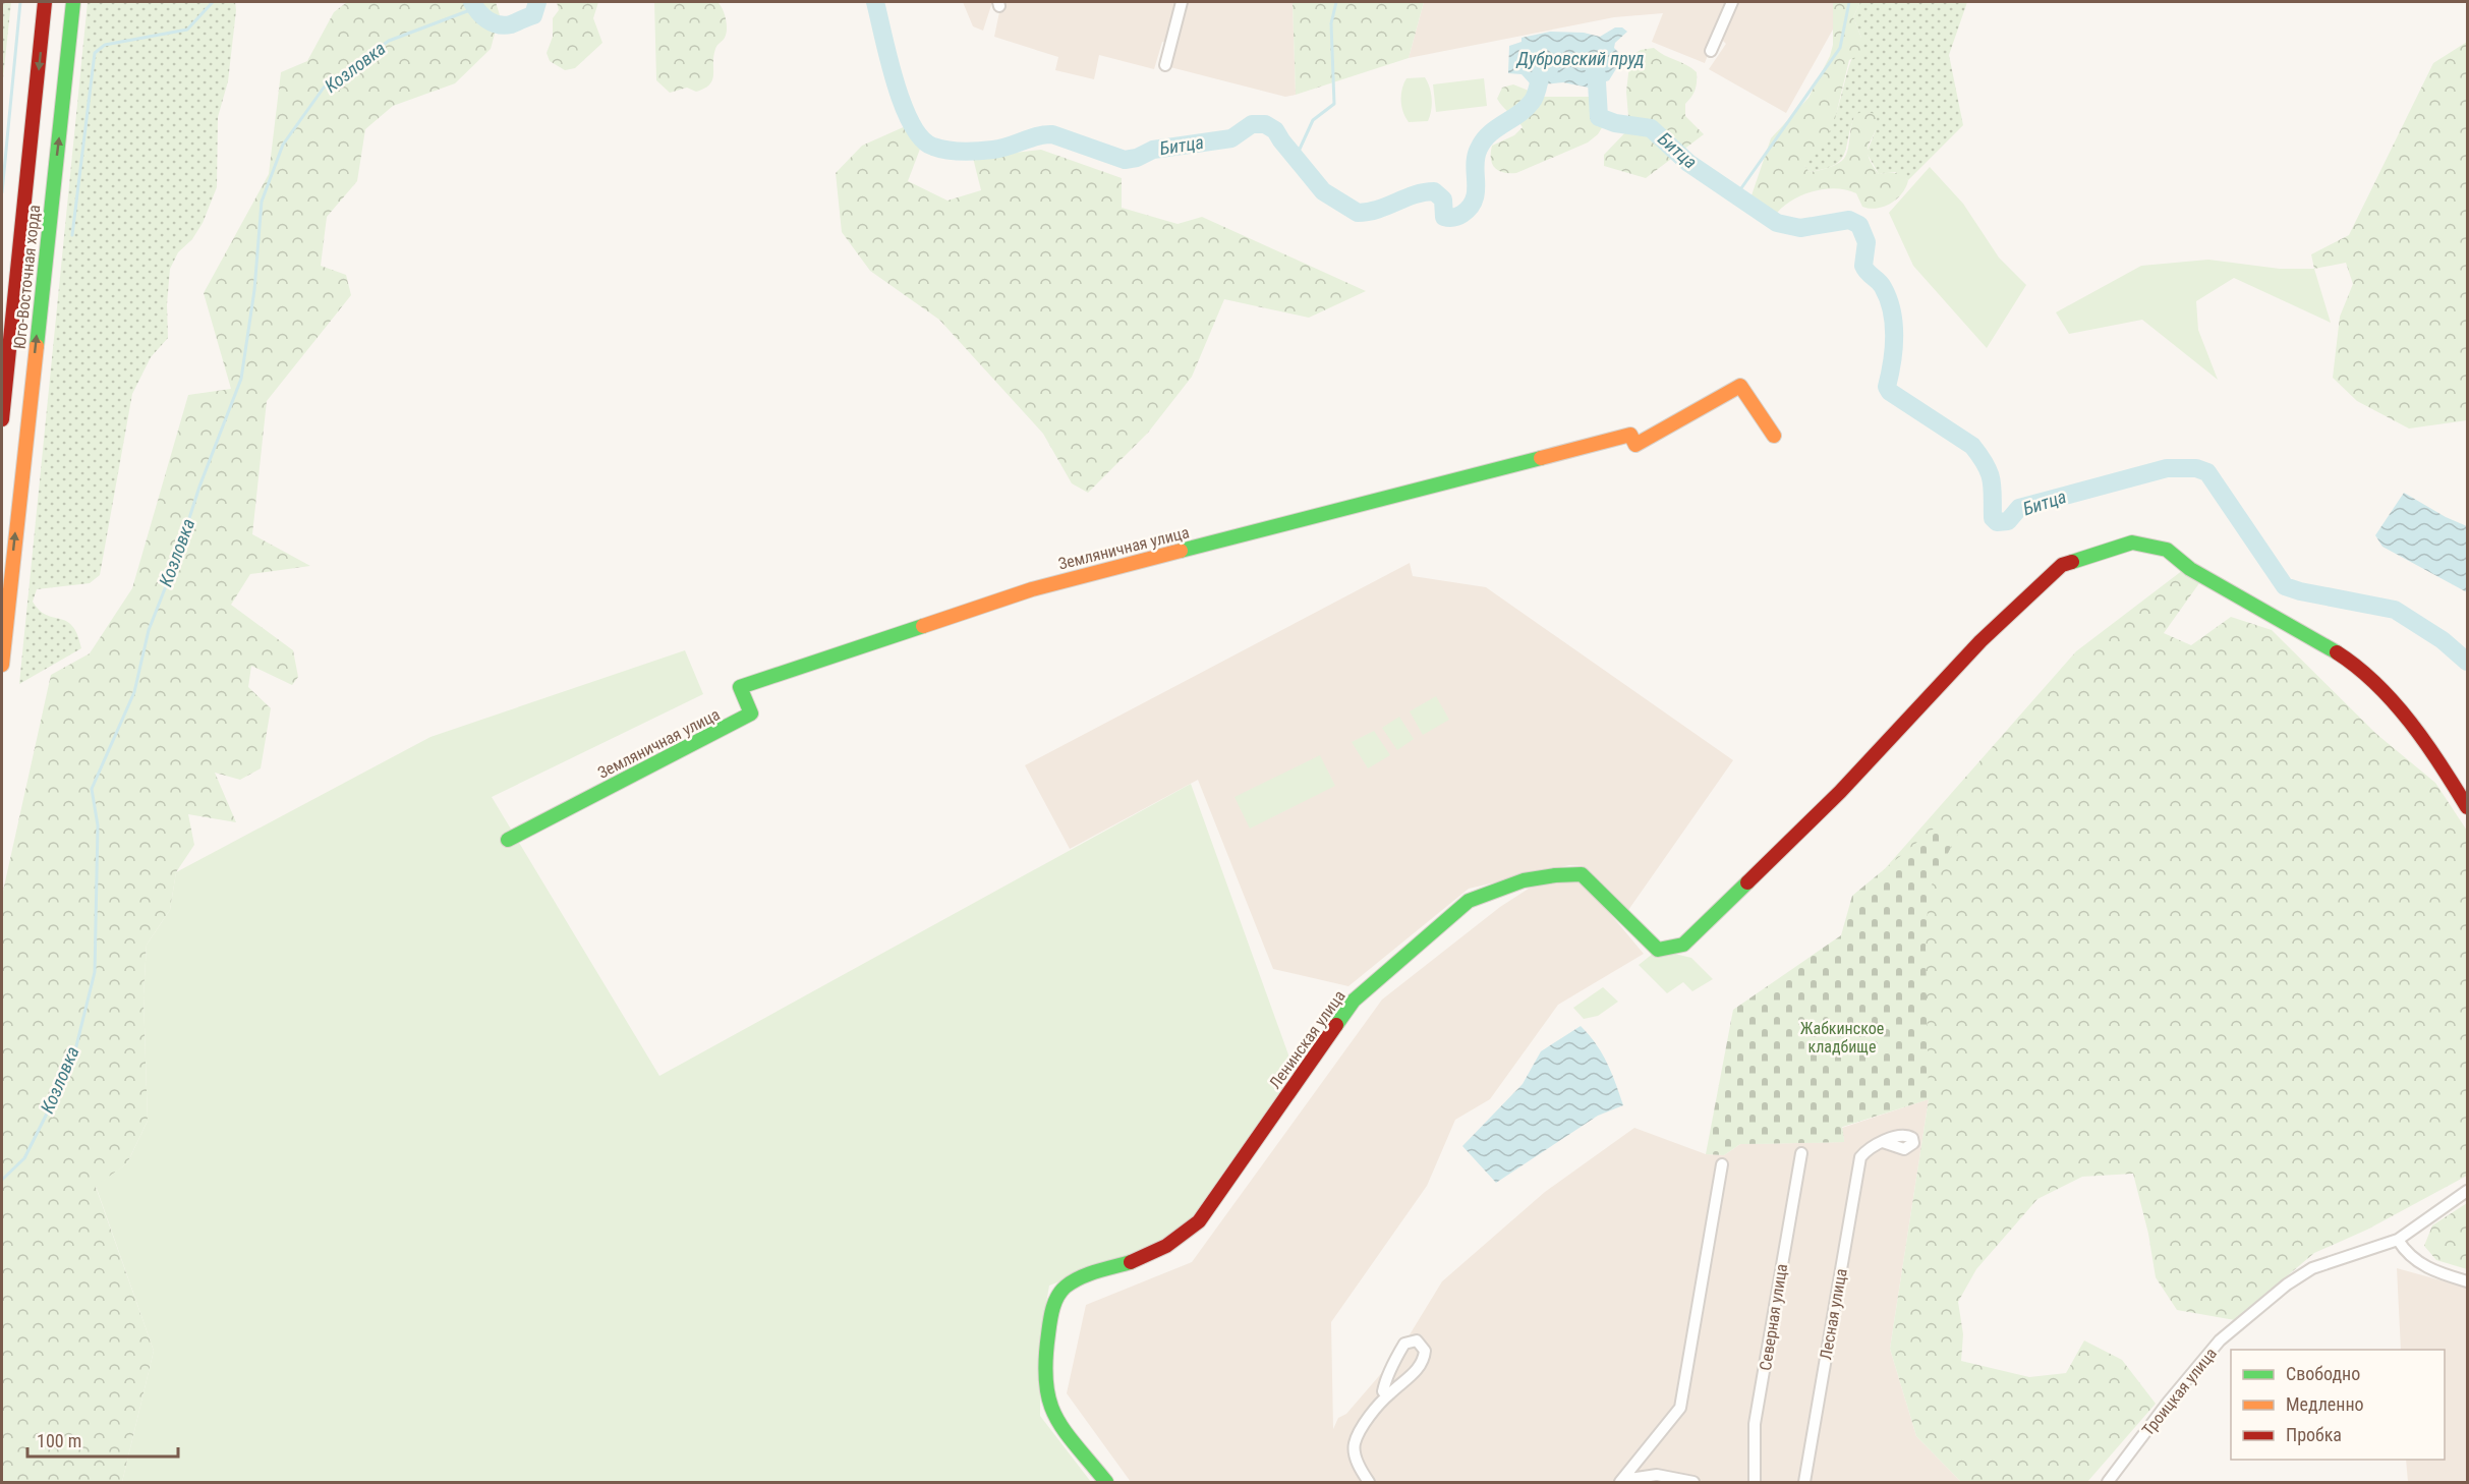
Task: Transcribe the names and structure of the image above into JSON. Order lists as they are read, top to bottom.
{
  "streets": {
    "street": [
      "Юго-Восточная хорда",
      "Земляничная улица",
      "Ленинская улица",
      "Лесная улица",
      "Северная улица",
      "Троицкая улица"
    ]
  },
  "water": ["Дубровский пруд", "Козловка", "Битца"],
  "parks": ["Жабкинское кладбище"],
  "legend": ["Свободно", "Медленно", "Пробка"],
  "scale_bar": "100 m"
}
